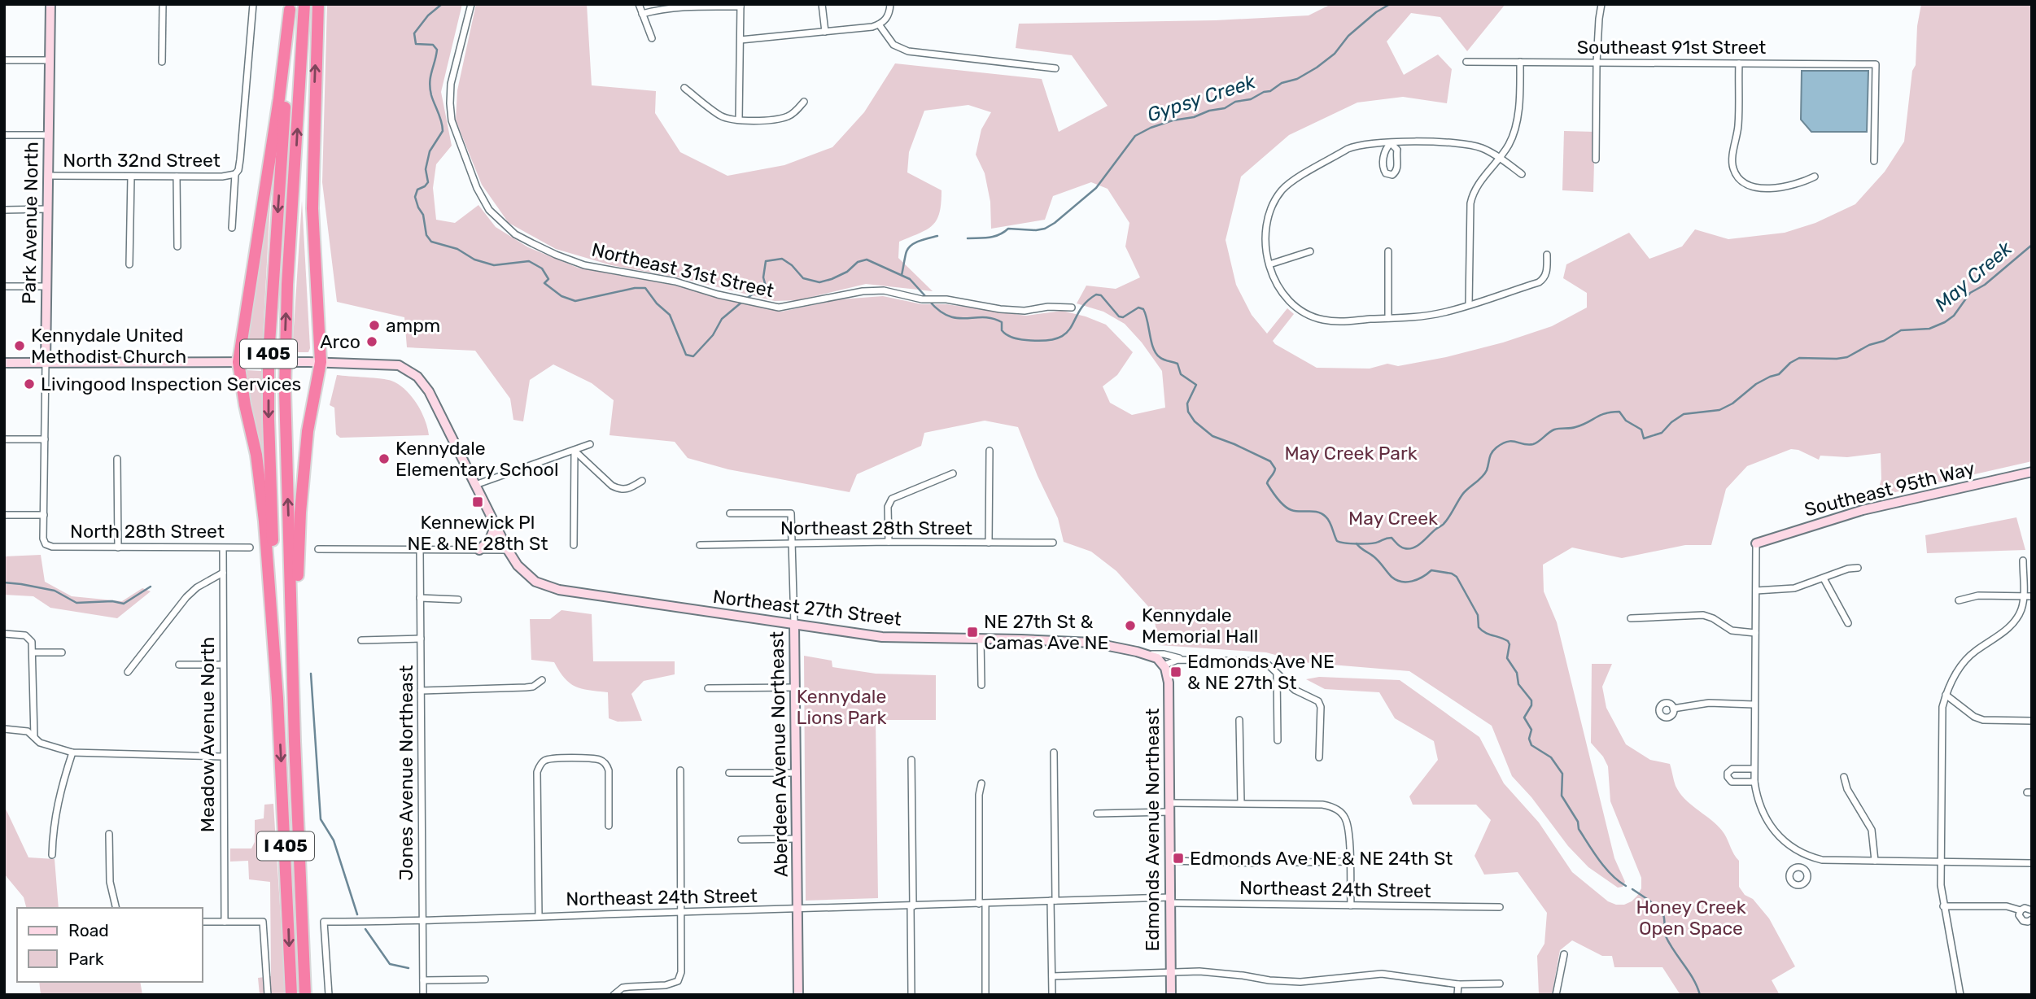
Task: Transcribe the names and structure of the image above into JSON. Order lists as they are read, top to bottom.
{
  "streets": {
    "highway": ["I 405"],
    "street": [
      "Southeast 91st Street",
      "North 32nd Street",
      "Park Avenue North",
      "Northeast 31st Street",
      "Southeast 95th Way",
      "Northeast 28th Street",
      "North 28th Street",
      "Northeast 27th Street",
      "Meadow Avenue North",
      "Aberdeen Avenue Northeast",
      "Jones Avenue Northeast",
      "Edmonds Avenue Northeast",
      "Northeast 24th Street"
    ]
  },
  "crossings": [
    ["North 32nd Street", "Park Avenue North"],
    ["Park Avenue North", "North 28th Street"],
    ["Northeast 28th Street", "Aberdeen Avenue Northeast"],
    ["North 28th Street", "Meadow Avenue North"],
    ["Northeast 27th Street", "Aberdeen Avenue Northeast"],
    ["Northeast 27th Street", "Edmonds Avenue Northeast"],
    ["Aberdeen Avenue Northeast", "Northeast 24th Street"],
    ["Jones Avenue Northeast", "Northeast 24th Street"],
    ["Edmonds Avenue Northeast", "Northeast 24th Street"]
  ],
  "water": ["Gypsy Creek", "May Creek"],
  "parks": [
    "May Creek Park",
    "May Creek",
    "Kennydale Lions Park",
    "Honey Creek Open Space"
  ],
  "places": {
    "other": [
      "ampm",
      "Arco",
      "Kennydale United Methodist Church",
      "Livingood Inspection Services",
      "Kennydale Elementary School",
      "Kennydale Memorial Hall"
    ],
    "transit": [
      "Kennewick Pl NE & NE 28th St",
      "NE 27th St & Camas Ave NE",
      "Edmonds Ave NE & NE 27th St",
      "Edmonds Ave NE & NE 24th St"
    ]
  },
  "legend": ["Road", "Park"]
}
